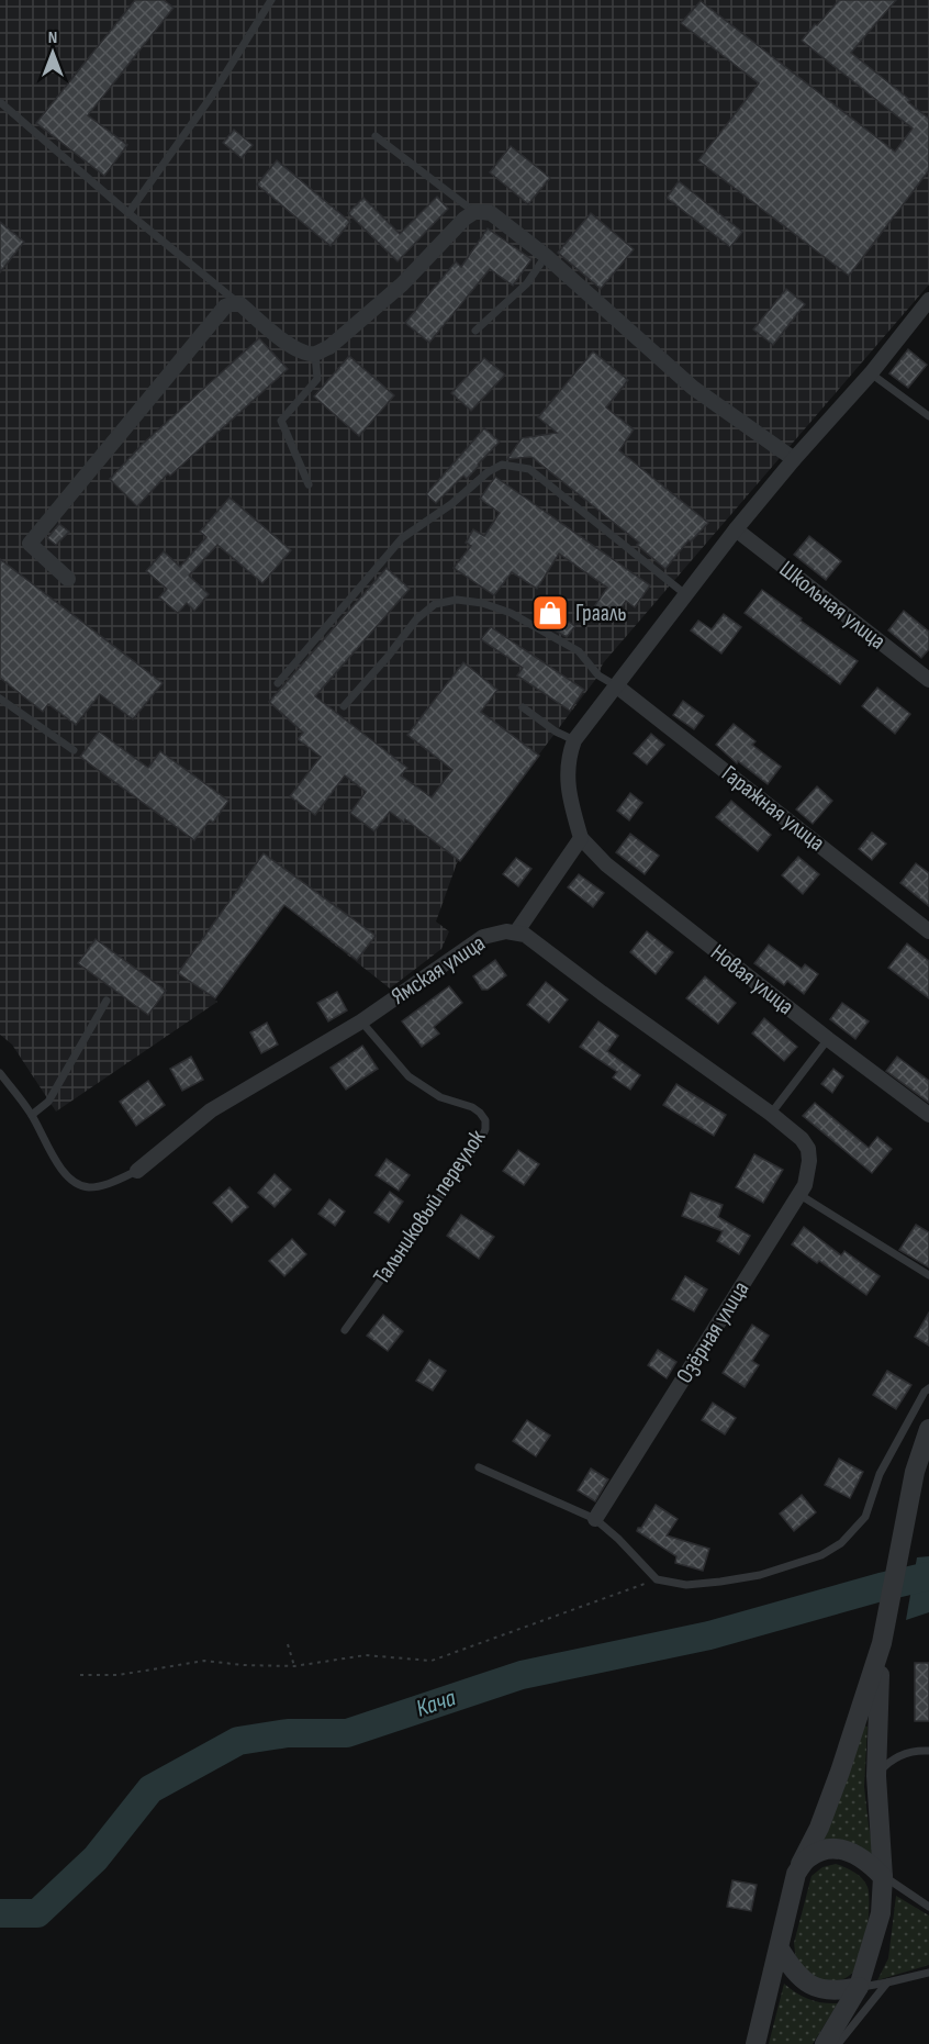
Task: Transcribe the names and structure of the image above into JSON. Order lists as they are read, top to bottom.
{
  "streets": {
    "street": [
      "Школьная улица",
      "Гаражная улица",
      "Ямская улица",
      "Новая улица",
      "Озёрная улица"
    ],
    "lane": ["Тальниковый переулок"]
  },
  "crossings": [
    ["Ямская улица", "Тальниковый переулок"],
    ["Ямская улица", "Озёрная улица"]
  ],
  "water": ["Кача"],
  "places": {
    "shop": ["Грааль"]
  },
  "north": "top"
}
